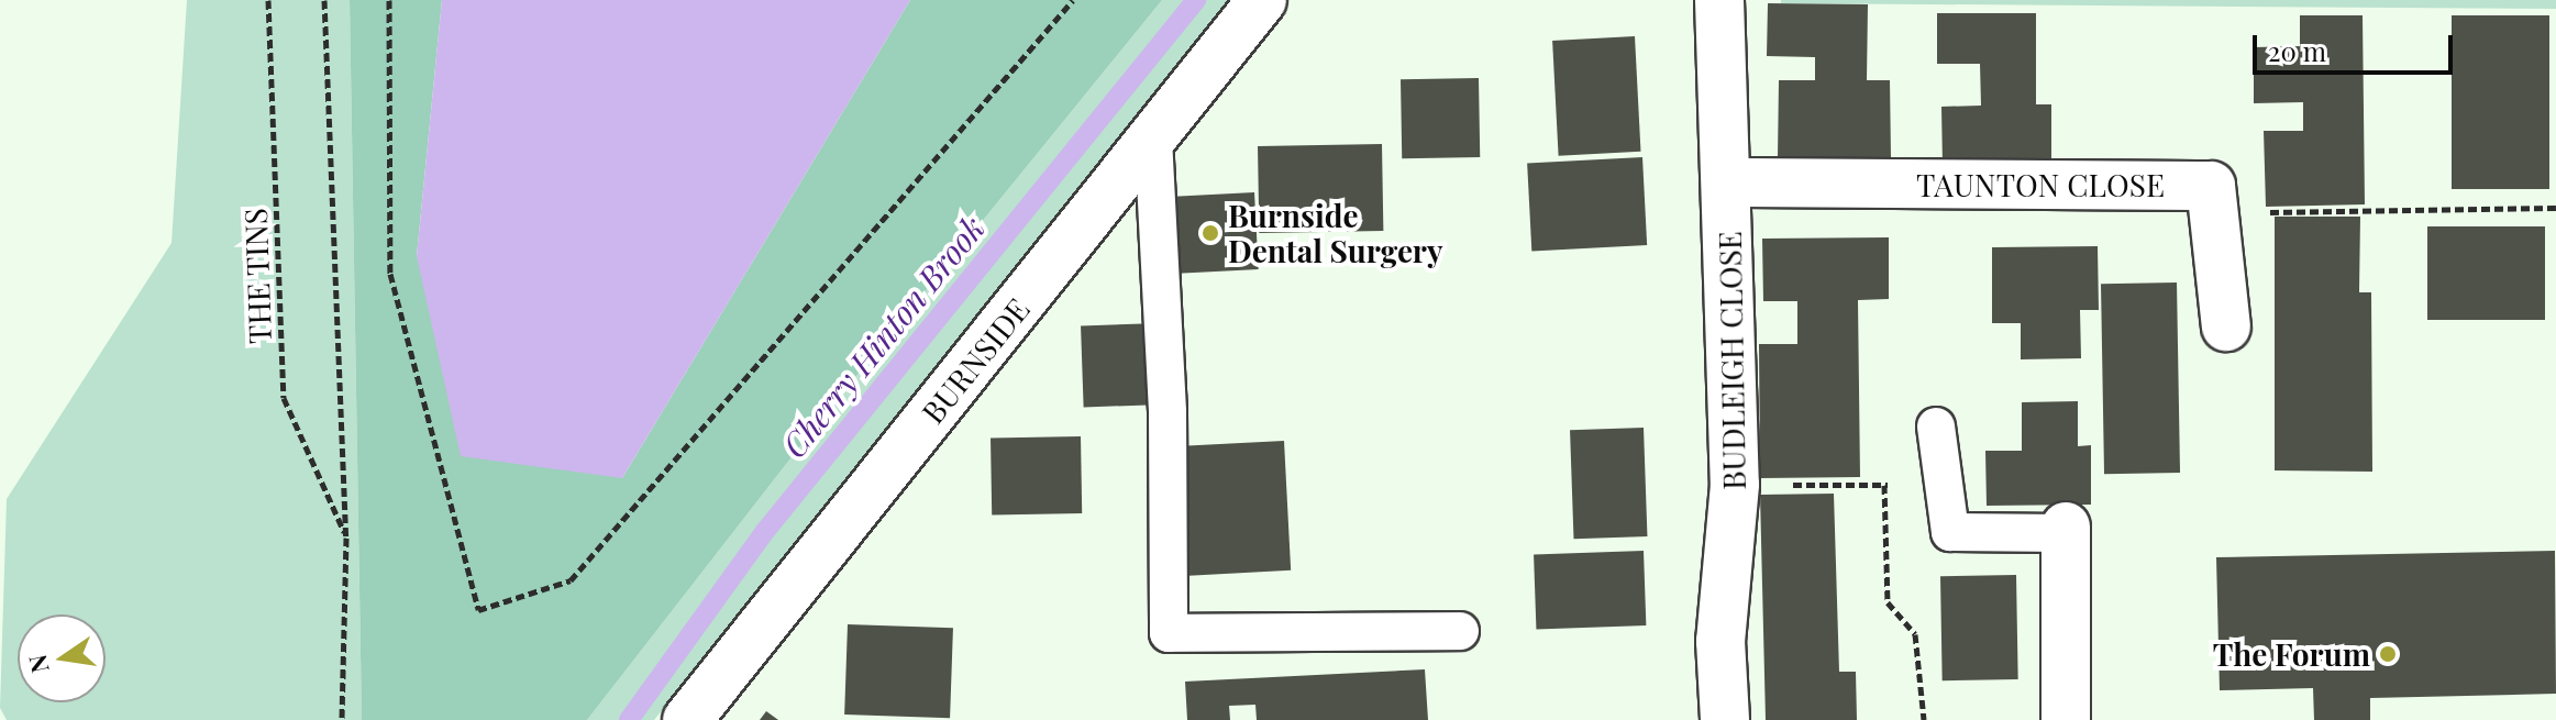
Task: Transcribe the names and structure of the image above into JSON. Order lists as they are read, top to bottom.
{
  "streets": {
    "street": ["TAUNTON CLOSE", "BURNSIDE", "BUDLEIGH CLOSE"],
    "path": ["THE TINS"]
  },
  "crossings": [
    ["TAUNTON CLOSE", "BUDLEIGH CLOSE"]
  ],
  "water": ["Cherry Hinton Brook"],
  "places": ["Burnside Dental Surgery", "The Forum"],
  "scale_bar": "20 m",
  "north": "left"
}
